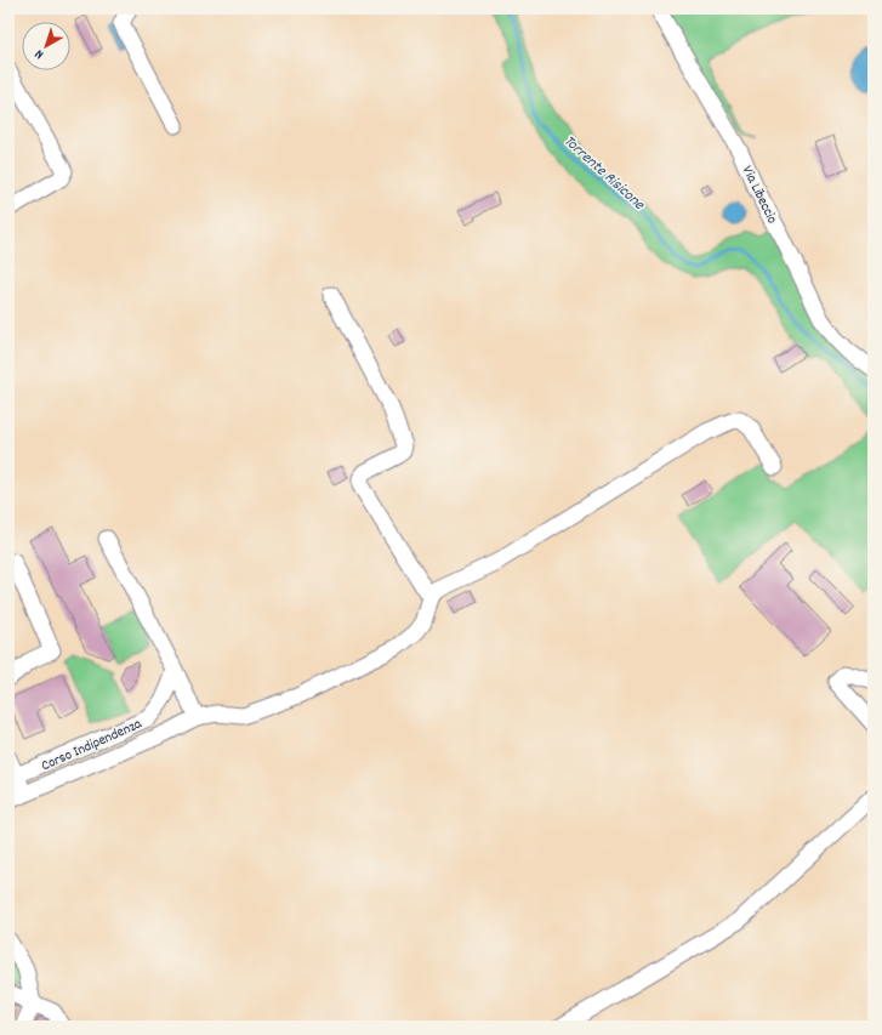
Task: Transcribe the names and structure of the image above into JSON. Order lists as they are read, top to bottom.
{
  "streets": {
    "street": ["Via Libeccio", "Corso Indipendenza"]
  },
  "water": ["Torrente Risicone"],
  "north": "bottom left"
}
